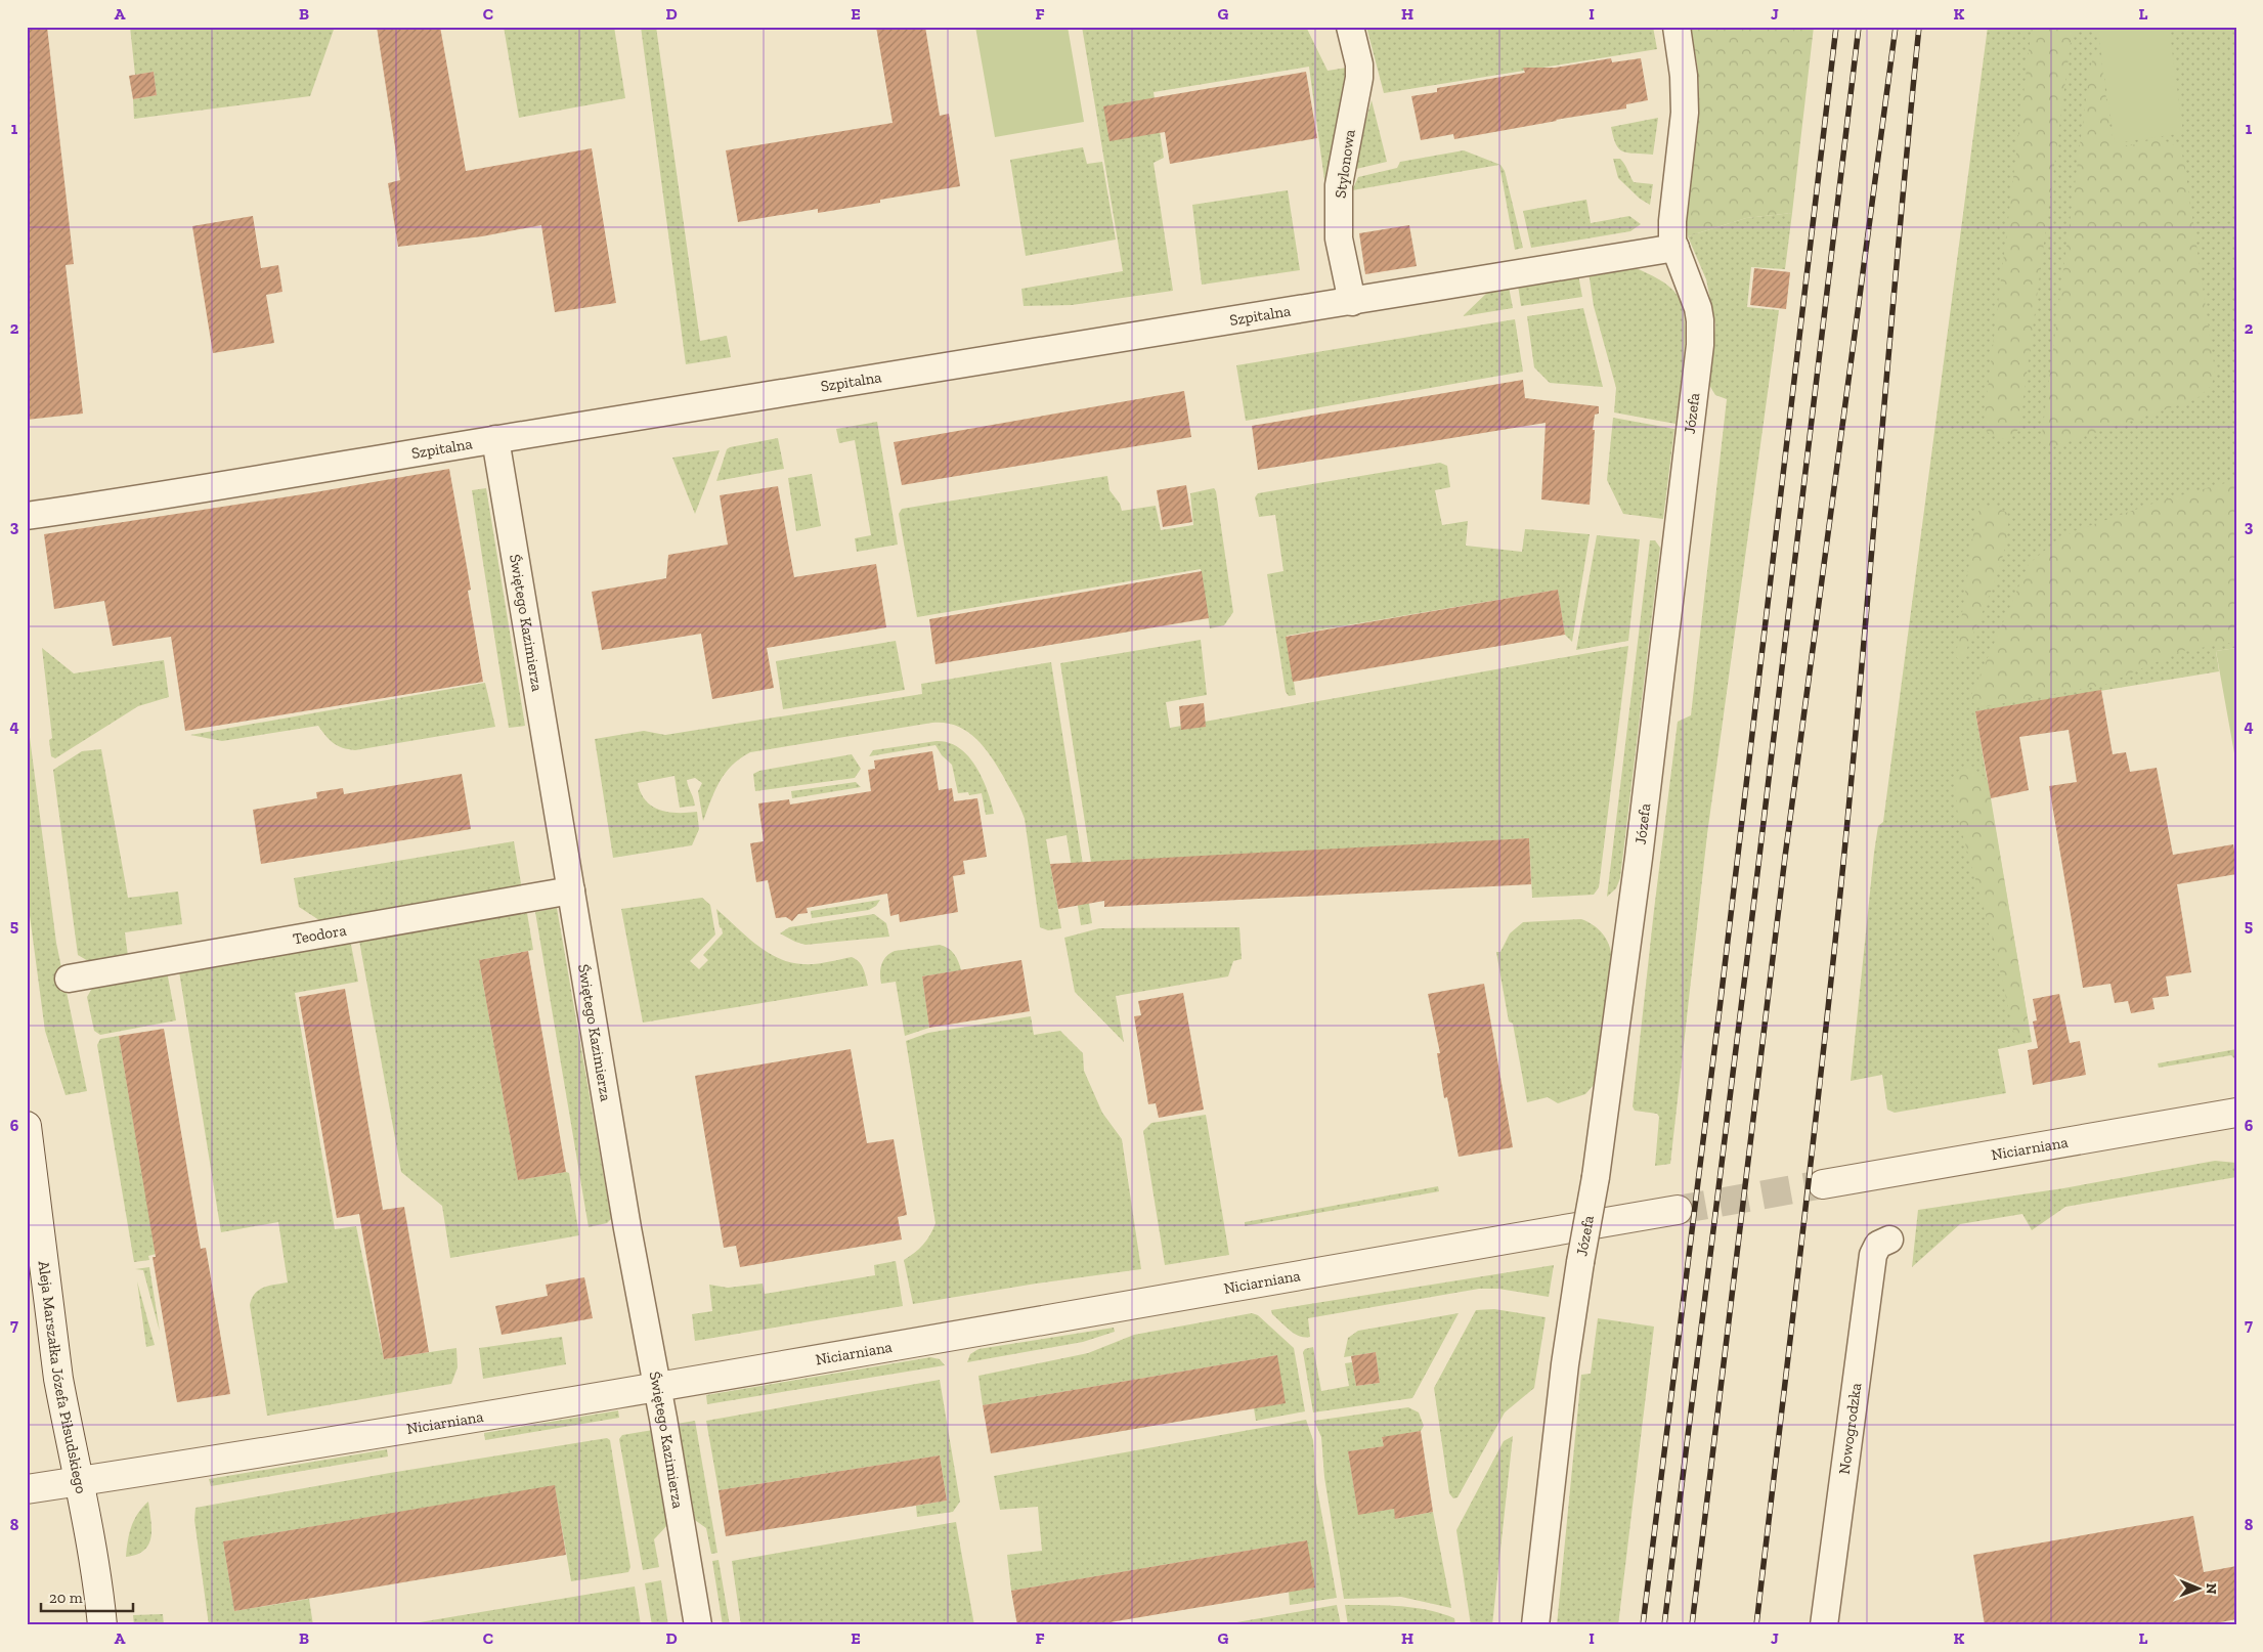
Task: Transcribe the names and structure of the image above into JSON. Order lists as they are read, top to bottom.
{
  "streets": {
    "street": [
      "Stylonowa",
      "Szpitalna",
      "Józefa",
      "Świętego Kazimierza",
      "Teodora",
      "Niciarniana",
      "Aleja Marszałka Józefa Piłsudskiego",
      "Nowogrodzka"
    ]
  },
  "crossings": [
    ["Stylonowa", "Szpitalna"],
    ["Szpitalna", "Józefa"],
    ["Szpitalna", "Świętego Kazimierza"],
    ["Świętego Kazimierza", "Teodora"],
    ["Świętego Kazimierza", "Niciarniana"],
    ["Niciarniana", "Aleja Marszałka Józefa Piłsudskiego"]
  ],
  "scale_bar": "20 m",
  "north": "right",
  "grid": {
    "columns": [
      "A",
      "B",
      "C",
      "D",
      "E",
      "F",
      "G",
      "H",
      "I",
      "J",
      "K",
      "L"
    ],
    "rows": [
      "1",
      "2",
      "3",
      "4",
      "5",
      "6",
      "7",
      "8"
    ]
  }
}
